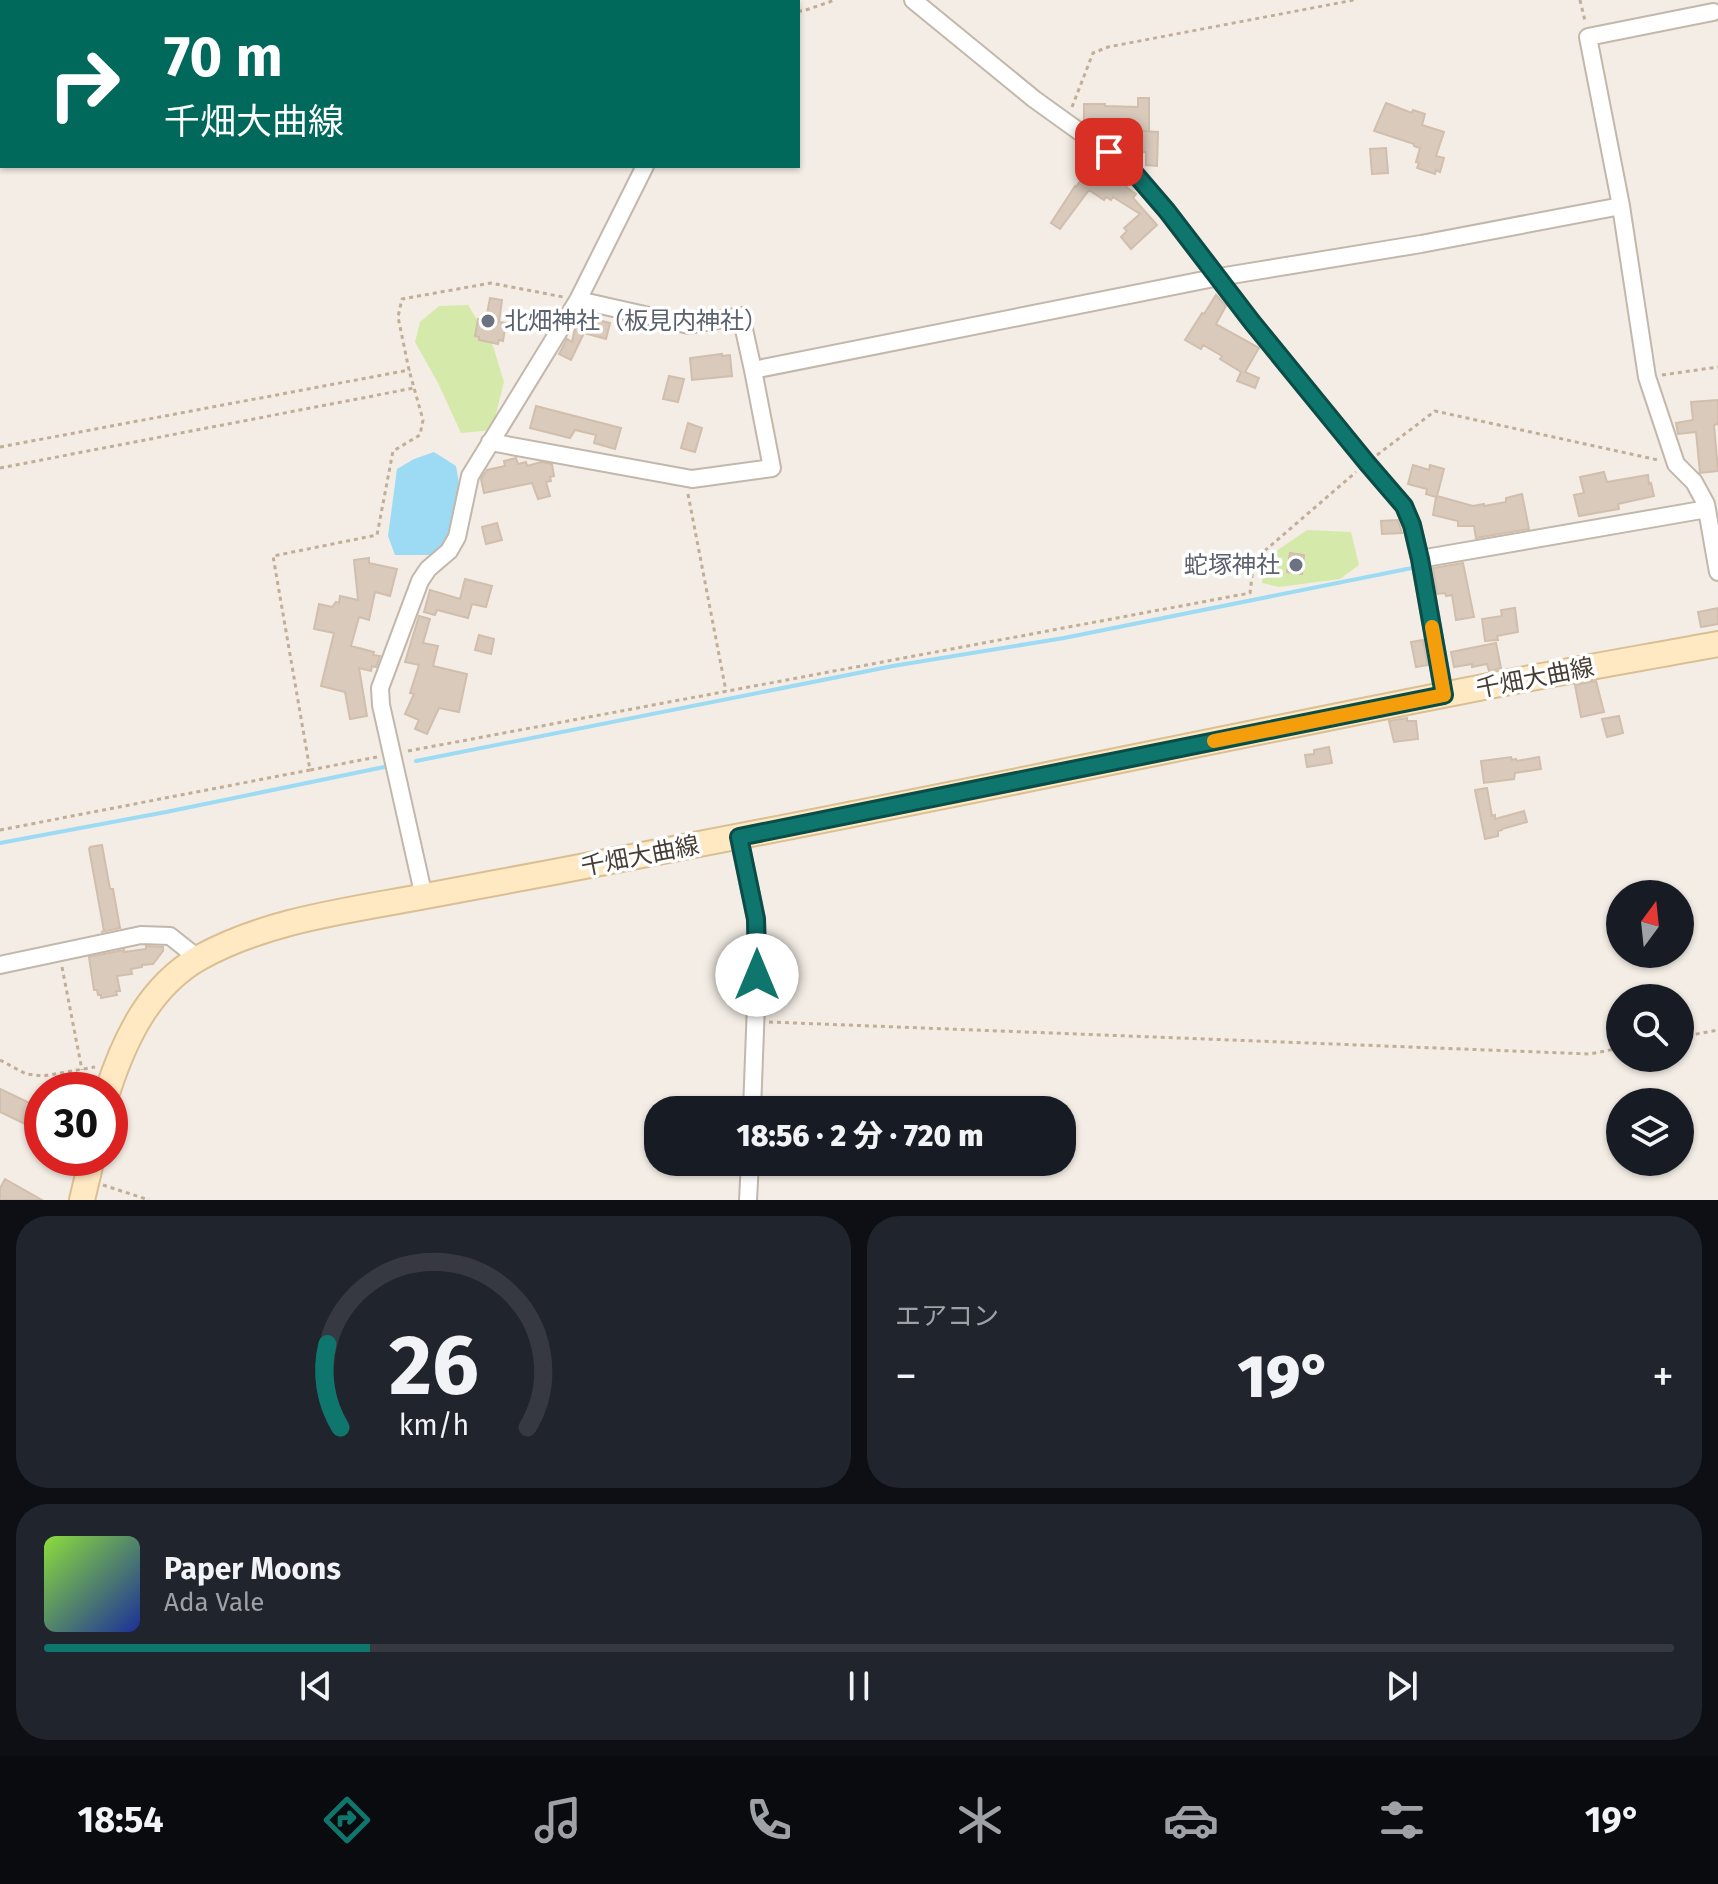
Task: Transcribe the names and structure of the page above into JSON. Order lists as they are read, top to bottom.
{
  "streets": {
    "main road": ["千畑大曲線"]
  },
  "places": ["北畑神社（板見内神社）", "蛇塚神社"],
  "north": "top",
  "page": {
    "turn": ["70 m", "千畑大曲線"],
    "limit": "30",
    "trip": "18:56 · 2 分 · 720 m",
    "tile": "エアコン",
    "heat": ["−", "19°", "+"],
    "song": ["Paper Moons", "Ada Vale"],
    "tabs": ["18:54", "19°"],
    "gauge": ["26", "km/h"]
  }
}
